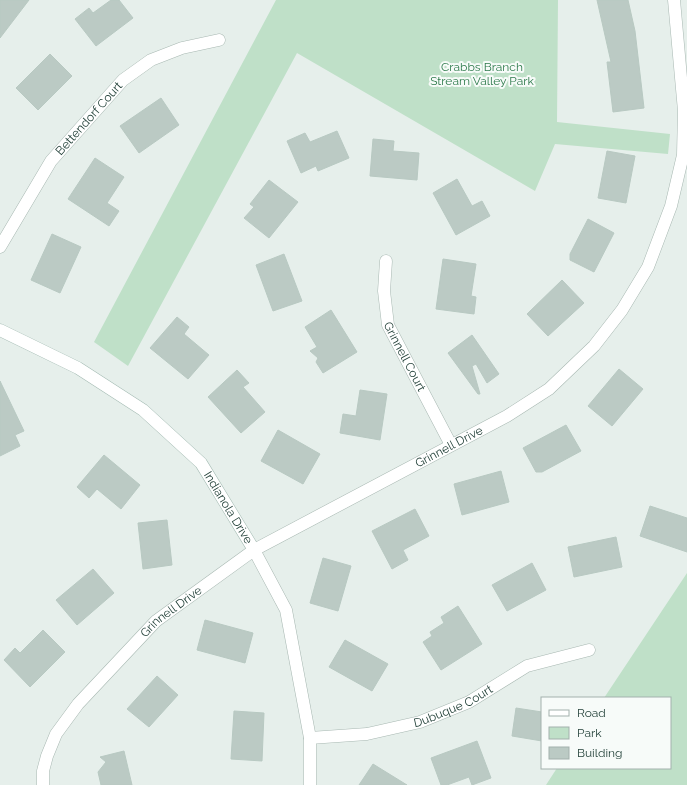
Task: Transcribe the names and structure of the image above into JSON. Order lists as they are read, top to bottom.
{
  "streets": {
    "street": [
      "Bettendorf Court",
      "Grinnell Court",
      "Grinnell Drive",
      "Indianola Drive",
      "Dubuque Court"
    ]
  },
  "crossings": [
    ["Grinnell Court", "Grinnell Drive"],
    ["Grinnell Drive", "Indianola Drive"],
    ["Indianola Drive", "Dubuque Court"]
  ],
  "parks": ["Crabbs Branch Stream Valley Park"],
  "legend": ["Road", "Park", "Building"]
}
